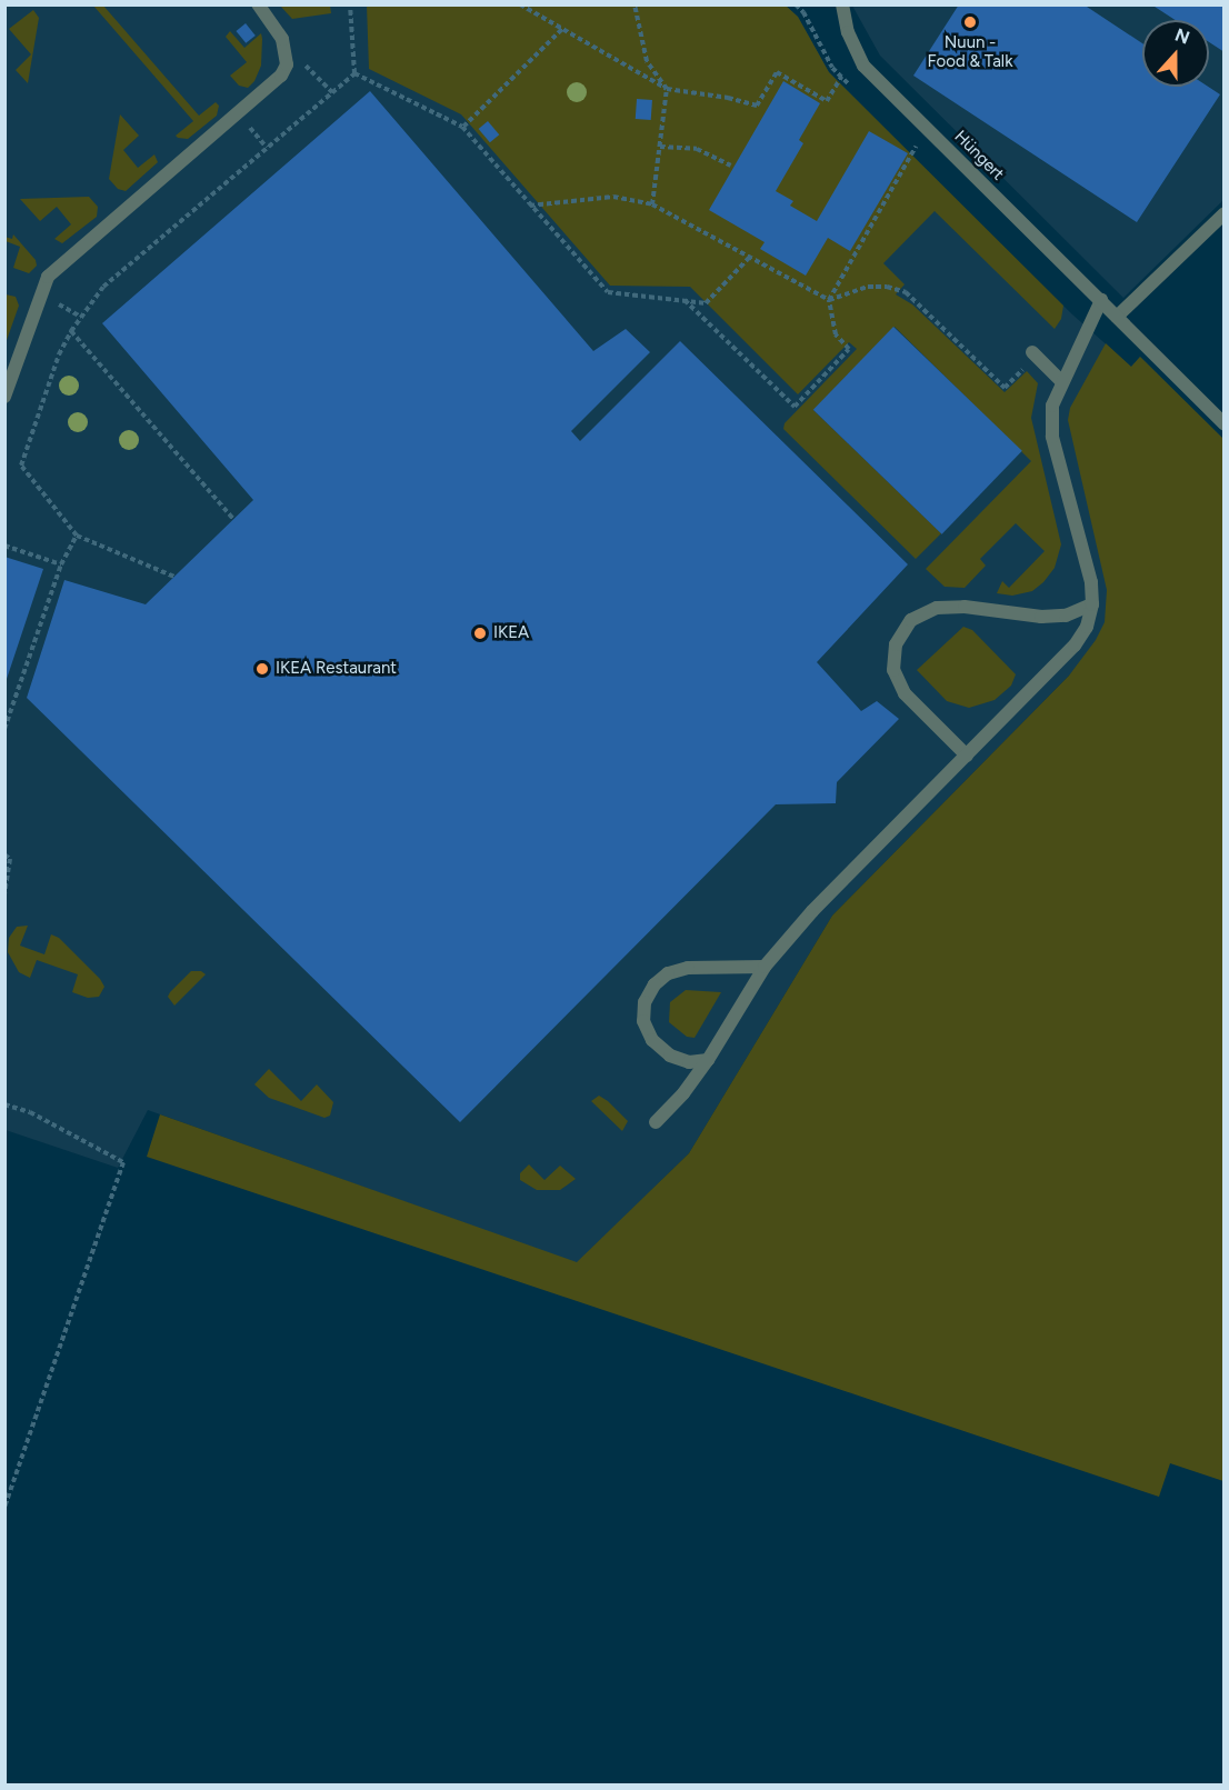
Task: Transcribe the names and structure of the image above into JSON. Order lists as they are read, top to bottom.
{
  "streets": {
    "street": ["Hüngert"]
  },
  "places": ["Nuun - Food & Talk", "IKEA", "IKEA Restaurant"],
  "north": "top"
}
